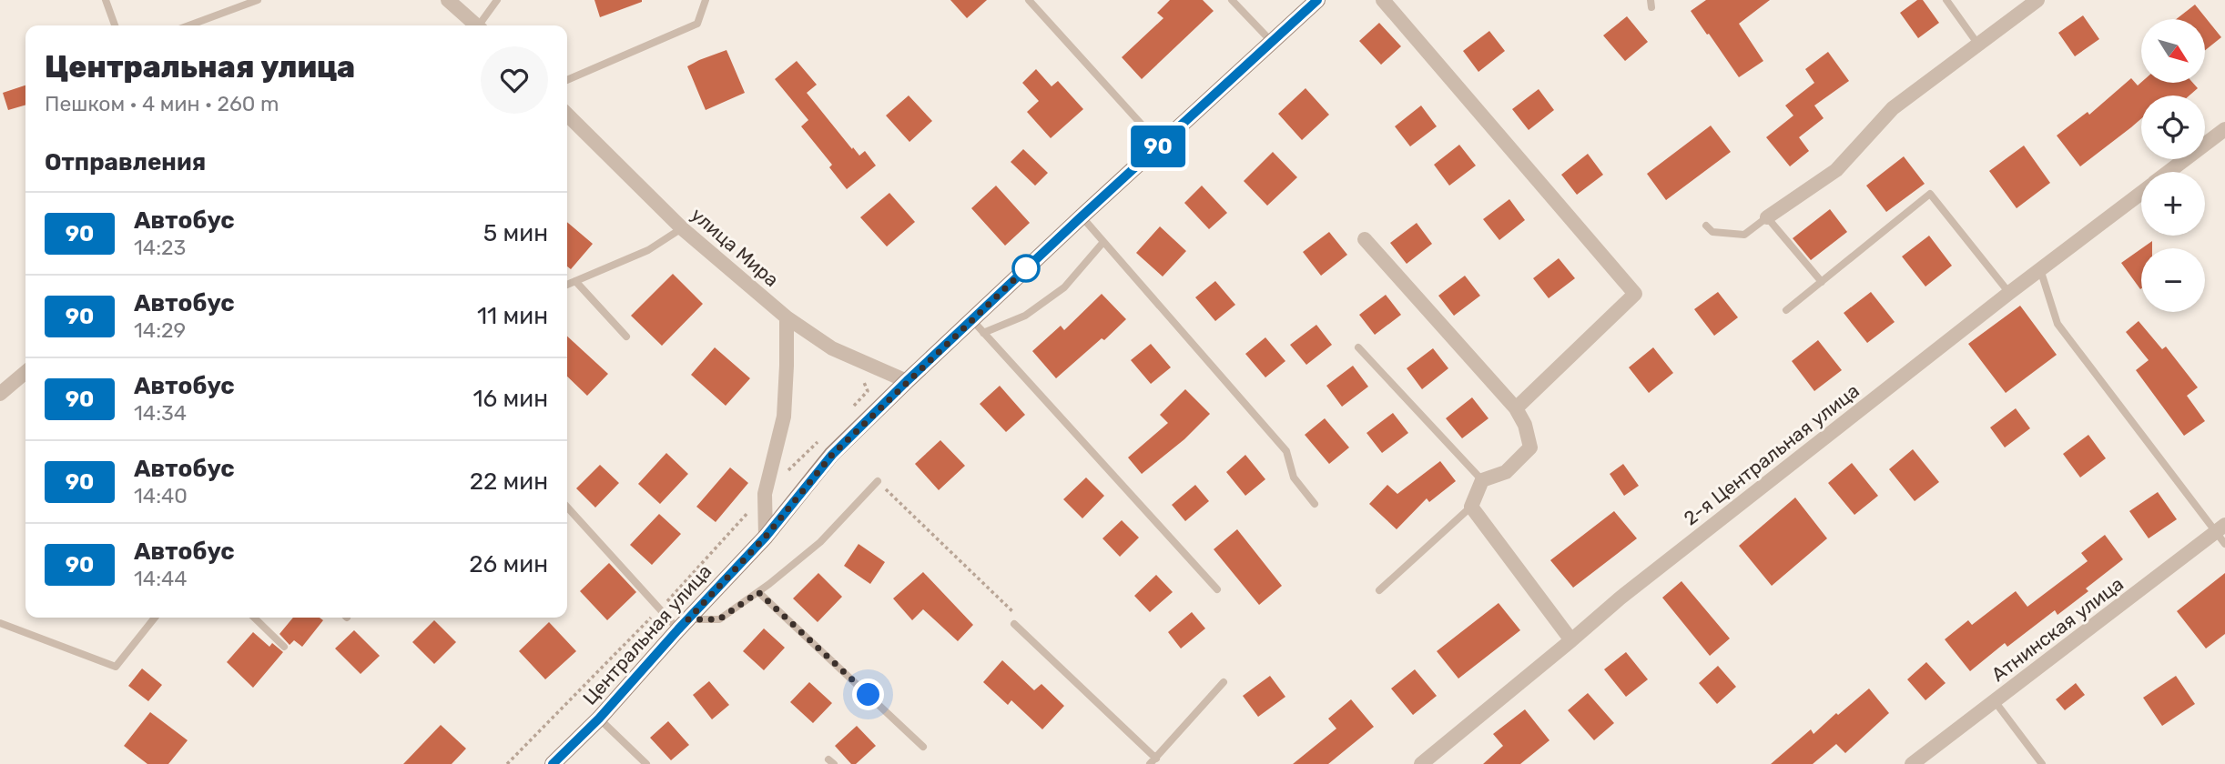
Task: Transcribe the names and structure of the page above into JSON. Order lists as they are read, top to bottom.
{
  "streets": {
    "street": [
      "улица Мира",
      "2-я Центральная улица",
      "Атнинская улица",
      "Центральная улица"
    ]
  },
  "crossings": [
    ["улица Мира", "Центральная улица"]
  ],
  "lines": ["bus line 90"],
  "north": "bottom right",
  "page": {
    "on_map": "90",
    "map_buttons": ["+", "−"],
    "heading": [
      ["Центральная улица", "Пешком · 4 мин · 260 m"],
      "Отправления"
    ],
    "list": [
      {
        "mark": "90",
        "name": "Автобус",
        "note": "14:23",
        "value": "5 мин"
      },
      {
        "mark": "90",
        "name": "Автобус",
        "note": "14:29",
        "value": "11 мин"
      },
      {
        "mark": "90",
        "name": "Автобус",
        "note": "14:34",
        "value": "16 мин"
      },
      {
        "mark": "90",
        "name": "Автобус",
        "note": "14:40",
        "value": "22 мин"
      },
      {
        "mark": "90",
        "name": "Автобус",
        "note": "14:44",
        "value": "26 мин"
      }
    ]
  }
}
